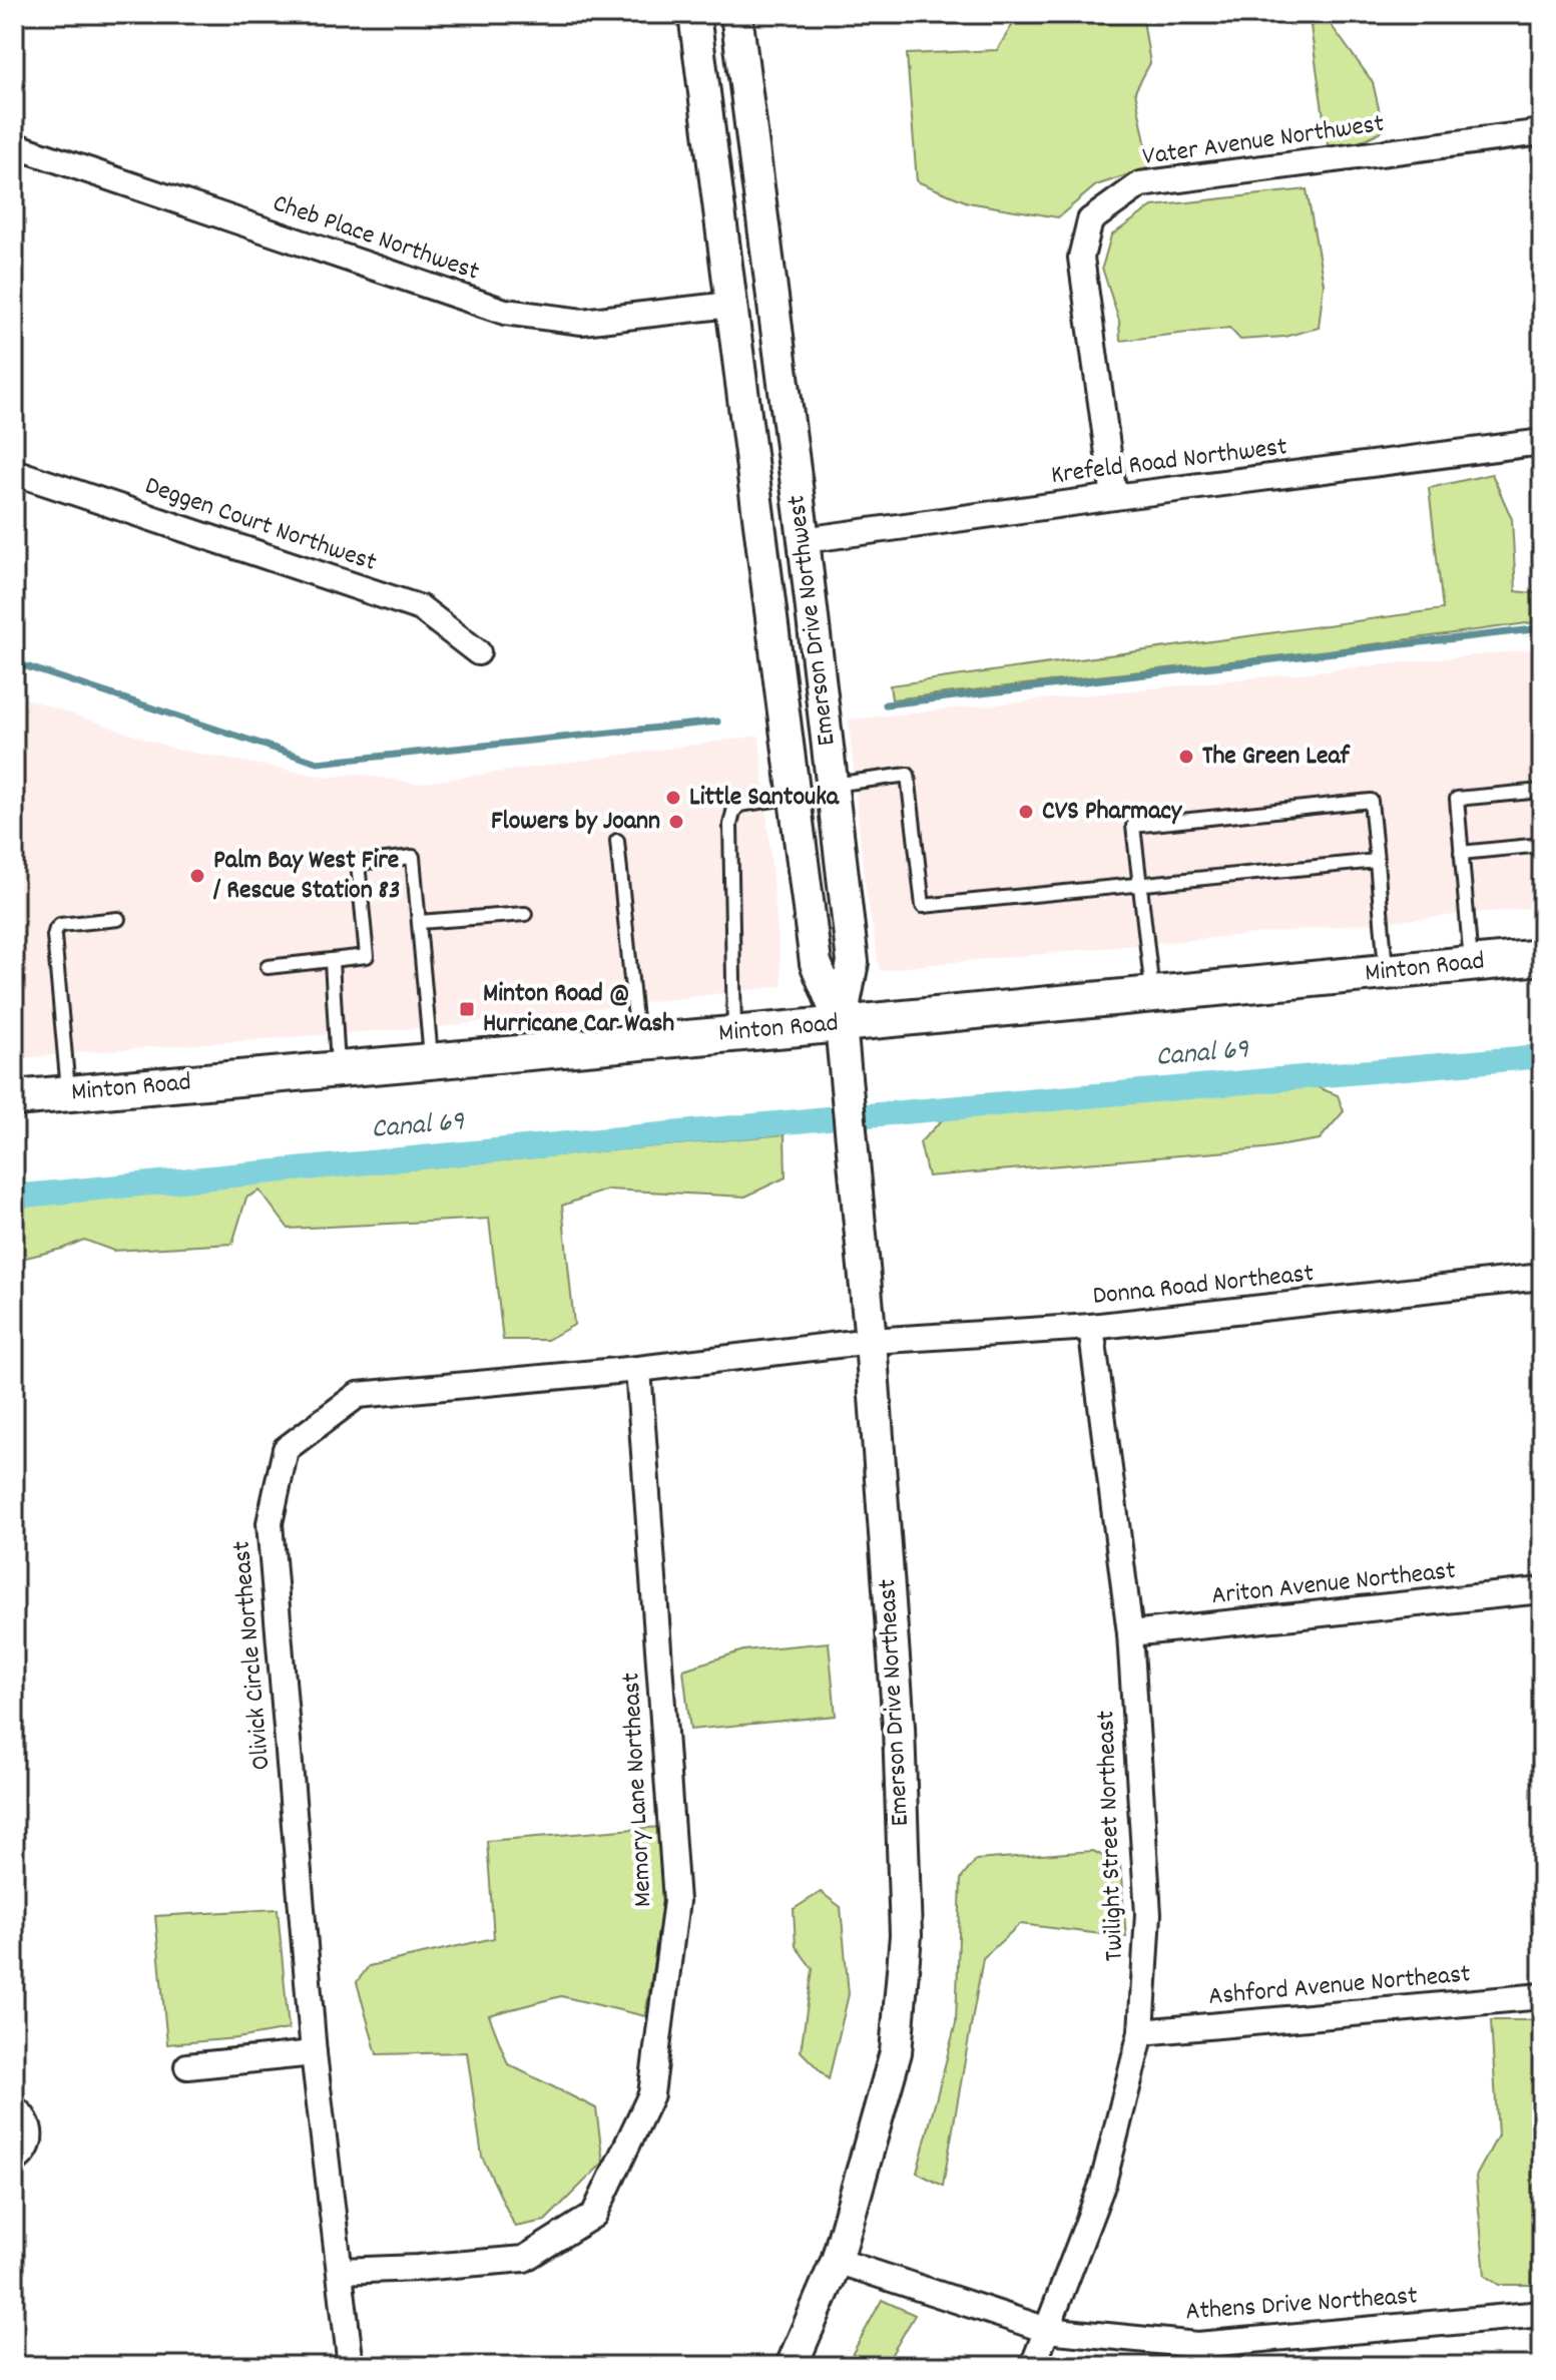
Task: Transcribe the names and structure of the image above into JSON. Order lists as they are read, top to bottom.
{
  "streets": {
    "main road": ["Minton Road"],
    "street": [
      "Vater Avenue Northwest",
      "Cheb Place Northwest",
      "Krefeld Road Northwest",
      "Deggen Court Northwest",
      "Emerson Drive Northwest",
      "Donna Road Northeast",
      "Ariton Avenue Northeast",
      "Olivick Circle Northeast",
      "Emerson Drive Northeast",
      "Memory Lane Northeast",
      "Twilight Street Northeast",
      "Ashford Avenue Northeast",
      "Athens Drive Northeast"
    ]
  },
  "crossings": [
    ["Vater Avenue Northwest", "Krefeld Road Northwest"],
    ["Cheb Place Northwest", "Emerson Drive Northwest"],
    ["Krefeld Road Northwest", "Emerson Drive Northwest"],
    ["Emerson Drive Northwest", "Minton Road"],
    ["Emerson Drive Northwest", "Emerson Drive Northeast"],
    ["Minton Road", "Emerson Drive Northeast"],
    ["Donna Road Northeast", "Olivick Circle Northeast"],
    ["Donna Road Northeast", "Emerson Drive Northeast"],
    ["Donna Road Northeast", "Twilight Street Northeast"],
    ["Ariton Avenue Northeast", "Twilight Street Northeast"],
    ["Olivick Circle Northeast", "Emerson Drive Northeast"],
    ["Olivick Circle Northeast", "Memory Lane Northeast"],
    ["Emerson Drive Northeast", "Athens Drive Northeast"],
    ["Twilight Street Northeast", "Ashford Avenue Northeast"],
    ["Twilight Street Northeast", "Athens Drive Northeast"]
  ],
  "water": ["Canal 69"],
  "places": {
    "other": [
      "The Green Leaf",
      "Little Santouka",
      "CVS Pharmacy",
      "Flowers by Joann",
      "Palm Bay West Fire / Rescue Station 83"
    ],
    "transit": ["Minton Road @ Hurricane Car Wash"]
  }
}
